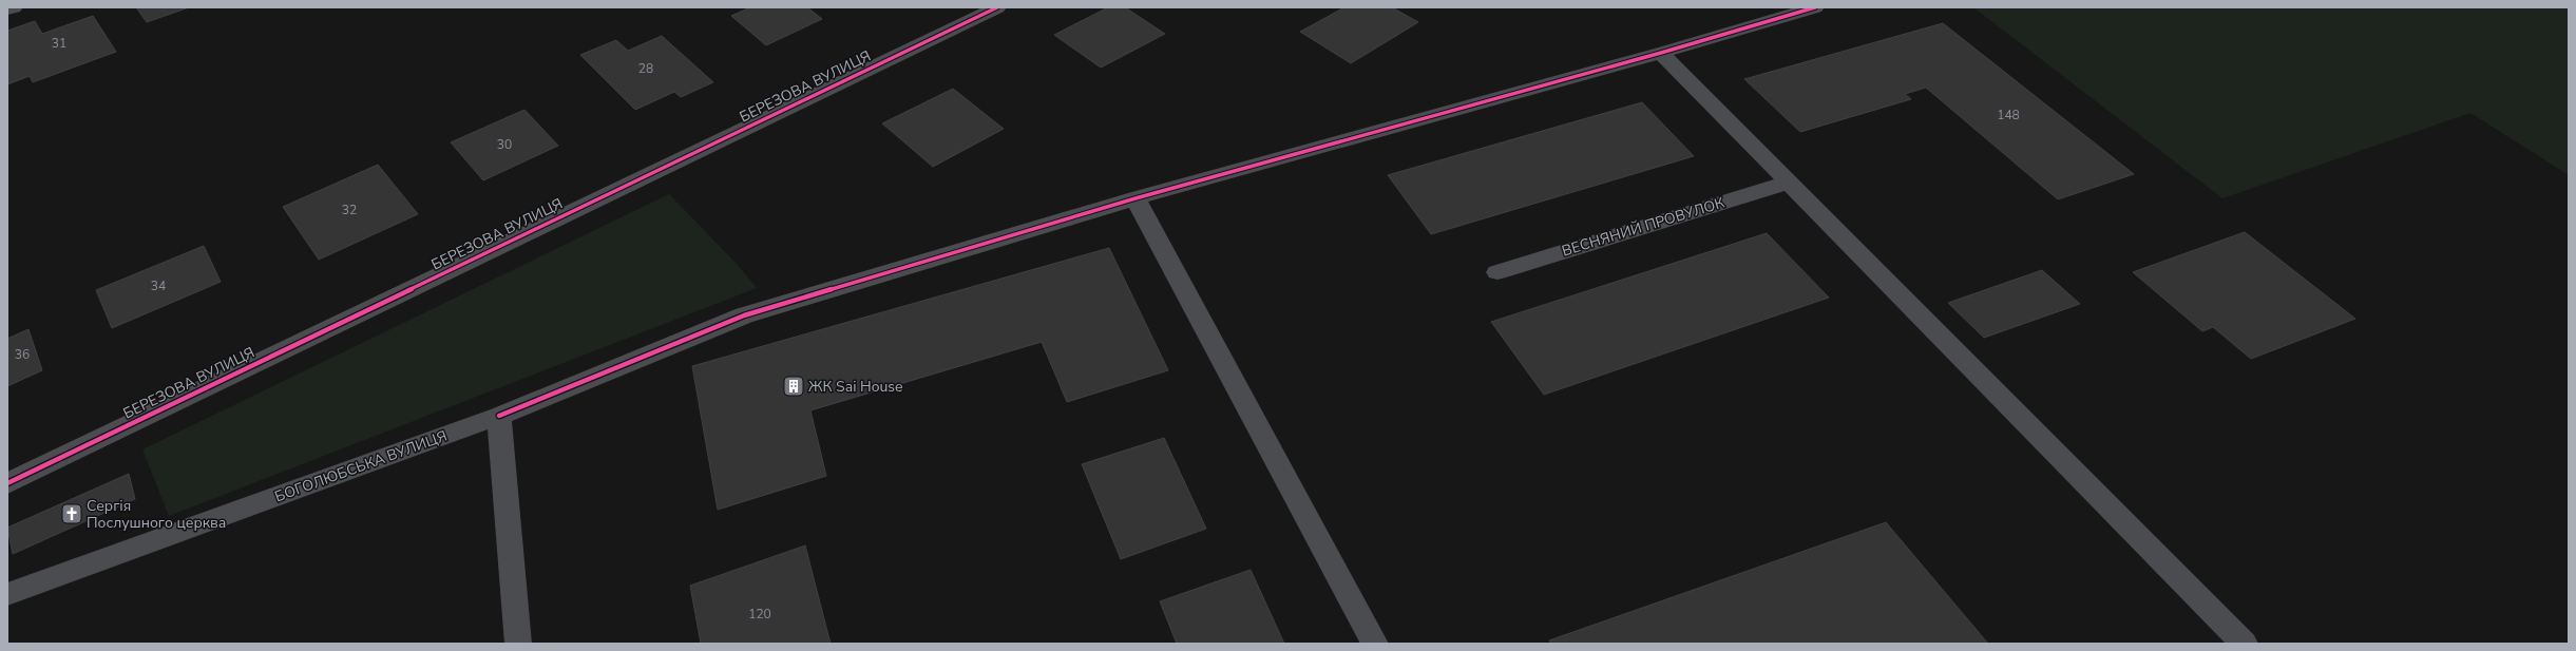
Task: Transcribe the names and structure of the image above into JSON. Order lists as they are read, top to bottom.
{
  "streets": {
    "street": ["БЕРЕЗОВА ВУЛИЦЯ", "ВЕСНЯНИЙ ПРОВУЛОК", "БОГОЛЮБСЬКА ВУЛИЦЯ"]
  },
  "places": {
    "building": ["ЖК Sai House"],
    "church": ["Сергія Послушного церква"]
  },
  "house_numbers": [
    "31",
    "28",
    "148",
    "30",
    "32",
    "34",
    "36",
    "120"
  ]
}
